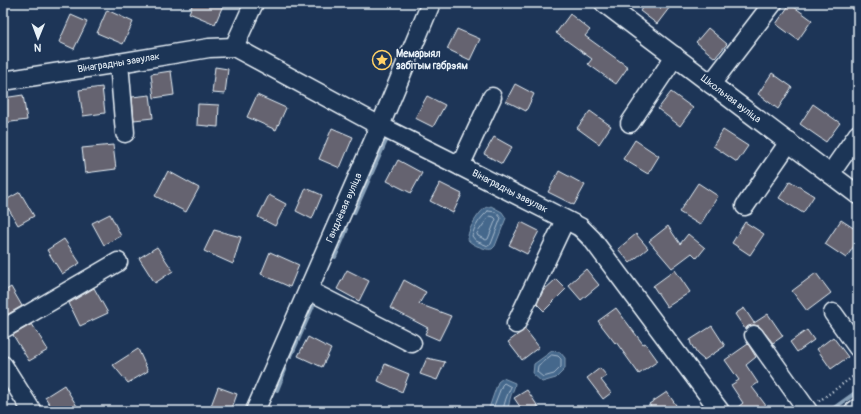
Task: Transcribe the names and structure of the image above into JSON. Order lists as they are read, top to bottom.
{
  "streets": {
    "street": ["Вінаградны завулак", "Школьная вуліца", "Гандлёвая вуліца"]
  },
  "crossings": [
    ["Вінаградны завулак", "Гандлёвая вуліца"]
  ],
  "places": {
    "place": ["Мемарыял забітым габрэям"]
  },
  "north": "bottom"
}
